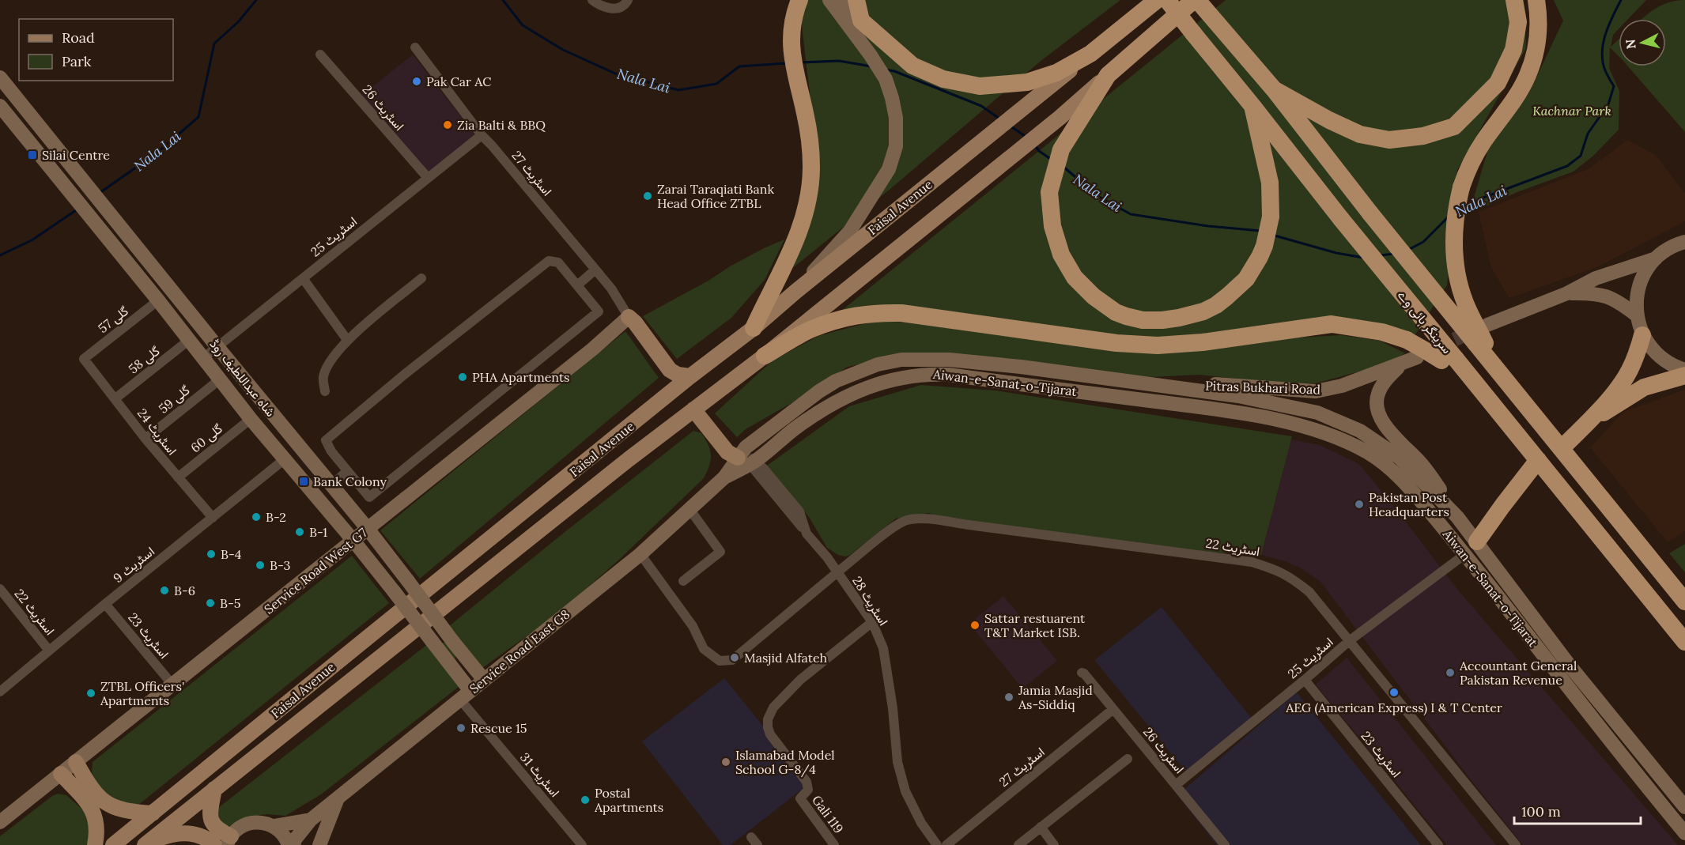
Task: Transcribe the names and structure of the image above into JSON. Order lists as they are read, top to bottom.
{
  "streets": {
    "highway": ["سرینگر ہائی وے"],
    "main road": ["Faisal Avenue"],
    "street": [
      "اسٹریٹ 26",
      "اسٹریٹ 27",
      "اسٹریٹ 25",
      "گلی 57",
      "گلی 58",
      "شاہ عبداللطیف روڈ",
      "Aiwan-e-Sanat-o-Tijarat",
      "Pitras Bukhari Road",
      "گلی 59",
      "اسٹریٹ 24",
      "گلی 60",
      "اسٹریٹ 22",
      "اسٹریٹ 9",
      "Service Road West G7",
      "اسٹریٹ 28",
      "اسٹریٹ 23",
      "Service Road East G8",
      "اسٹریٹ 31",
      "Gali 119"
    ]
  },
  "crossings": [
    ["اسٹریٹ 26", "اسٹریٹ 27"],
    ["اسٹریٹ 26", "اسٹریٹ 25"],
    ["اسٹریٹ 27", "اسٹریٹ 25"],
    ["اسٹریٹ 27", "Service Road West G7"],
    ["اسٹریٹ 25", "شاہ عبداللطیف روڈ"],
    ["اسٹریٹ 25", "Aiwan-e-Sanat-o-Tijarat"],
    ["اسٹریٹ 25", "اسٹریٹ 22"],
    ["اسٹریٹ 25", "اسٹریٹ 23"],
    ["گلی 57", "شاہ عبداللطیف روڈ"],
    ["گلی 57", "اسٹریٹ 24"],
    ["گلی 58", "شاہ عبداللطیف روڈ"],
    ["گلی 58", "اسٹریٹ 24"],
    ["شاہ عبداللطیف روڈ", "گلی 59"],
    ["شاہ عبداللطیف روڈ", "گلی 60"],
    ["شاہ عبداللطیف روڈ", "اسٹریٹ 9"],
    ["شاہ عبداللطیف روڈ", "Service Road West G7"],
    ["شاہ عبداللطیف روڈ", "Service Road East G8"],
    ["شاہ عبداللطیف روڈ", "اسٹریٹ 31"],
    ["Aiwan-e-Sanat-o-Tijarat", "Pitras Bukhari Road"],
    ["Aiwan-e-Sanat-o-Tijarat", "اسٹریٹ 28"],
    ["Aiwan-e-Sanat-o-Tijarat", "Service Road East G8"],
    ["گلی 59", "اسٹریٹ 24"],
    ["اسٹریٹ 24", "گلی 60"],
    ["اسٹریٹ 24", "اسٹریٹ 9"],
    ["اسٹریٹ 22", "اسٹریٹ 9"],
    ["اسٹریٹ 22", "اسٹریٹ 28"],
    ["اسٹریٹ 22", "Service Road East G8"],
    ["اسٹریٹ 9", "اسٹریٹ 23"],
    ["Service Road West G7", "اسٹریٹ 23"],
    ["اسٹریٹ 28", "Gali 119"],
    ["Service Road East G8", "اسٹریٹ 31"]
  ],
  "water": ["Nala Lai"],
  "parks": ["Kachnar Park"],
  "places": {
    "other": [
      "Pak Car AC",
      "Zia Balti & BBQ",
      "Zarai Taraqiati Bank Head Office ZTBL",
      "PHA Apartments",
      "Pakistan Post Headquarters",
      "B-2",
      "B-1",
      "B-4",
      "B-3",
      "B-6",
      "B-5",
      "Sattar restuarent T&T Market ISB.",
      "Masjid Alfateh",
      "Accountant General Pakistan Revenue",
      "AEG (American Express) I & T Center",
      "ZTBL Officers' Apartments",
      "Jamia Masjid As-Siddiq",
      "Rescue 15",
      "Islamabad Model School G-8/4",
      "Postal Apartments"
    ],
    "transit": ["Silai Centre", "Bank Colony"]
  },
  "legend": ["Road", "Park"],
  "scale_bar": "100 m",
  "north": "left"
}
